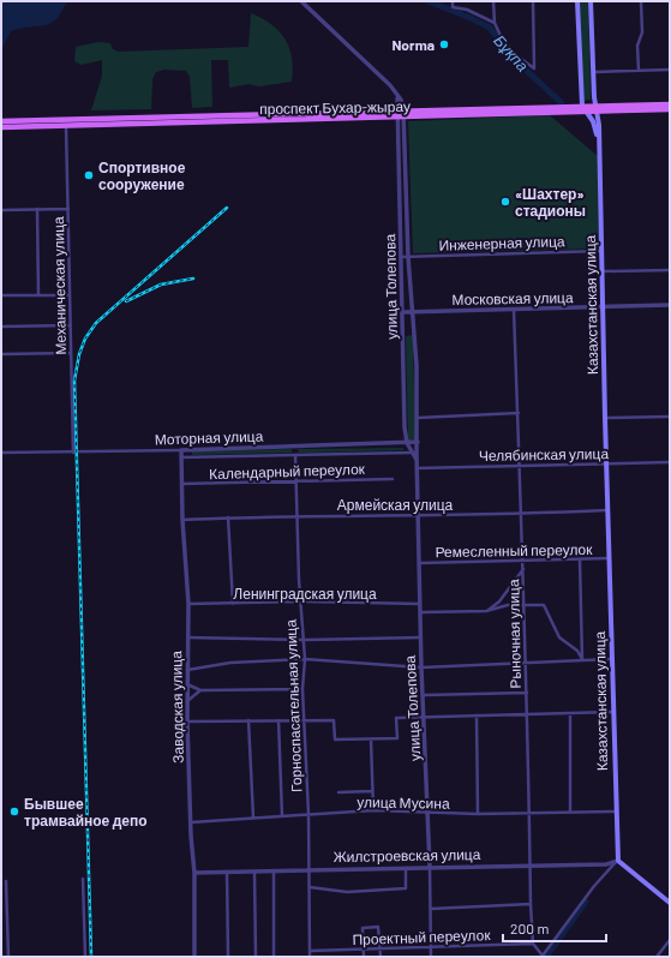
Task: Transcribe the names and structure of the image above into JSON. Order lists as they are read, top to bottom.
{
  "streets": {
    "main road": ["проспект Бухар-жырау", "Казахстанская улица"],
    "street": [
      "Инженерная улица",
      "Механическая улица",
      "улица Толепова",
      "Московская улица",
      "Моторная улица",
      "Челябинская улица",
      "Календарный переулок",
      "Армейская улица",
      "Ремесленный переулок",
      "Ленинградская улица",
      "Рыночная улица",
      "Горноспасательная улица",
      "Заводская улица",
      "улица Мусина",
      "Жилстроевская улица",
      "Проектный переулок"
    ]
  },
  "crossings": [
    ["проспект Бухар-жырау", "Механическая улица"],
    ["проспект Бухар-жырау", "улица Толепова"],
    ["проспект Бухар-жырау", "Казахстанская улица"],
    ["Инженерная улица", "улица Толепова"],
    ["Инженерная улица", "Казахстанская улица"],
    ["Механическая улица", "Моторная улица"],
    ["улица Толепова", "Московская улица"],
    ["улица Толепова", "Моторная улица"],
    ["улица Толепова", "Челябинская улица"],
    ["улица Толепова", "Армейская улица"],
    ["улица Толепова", "Ремесленный переулок"],
    ["улица Толепова", "Ленинградская улица"],
    ["улица Толепова", "улица Мусина"],
    ["улица Толепова", "Жилстроевская улица"],
    ["улица Толепова", "Проектный переулок"],
    ["Московская улица", "Казахстанская улица"],
    ["Московская улица", "Рыночная улица"],
    ["Казахстанская улица", "Челябинская улица"],
    ["Казахстанская улица", "Армейская улица"],
    ["Казахстанская улица", "Ремесленный переулок"],
    ["Казахстанская улица", "улица Мусина"],
    ["Казахстанская улица", "Жилстроевская улица"],
    ["Моторная улица", "Горноспасательная улица"],
    ["Моторная улица", "Заводская улица"],
    ["Челябинская улица", "Рыночная улица"],
    ["Календарный переулок", "Горноспасательная улица"],
    ["Календарный переулок", "Заводская улица"],
    ["Армейская улица", "Рыночная улица"],
    ["Армейская улица", "Горноспасательная улица"],
    ["Армейская улица", "Заводская улица"],
    ["Ремесленный переулок", "Рыночная улица"],
    ["Ленинградская улица", "Горноспасательная улица"],
    ["Ленинградская улица", "Заводская улица"],
    ["Рыночная улица", "улица Мусина"],
    ["Рыночная улица", "Жилстроевская улица"],
    ["Рыночная улица", "Проектный переулок"],
    ["Горноспасательная улица", "улица Мусина"],
    ["Горноспасательная улица", "Жилстроевская улица"],
    ["Горноспасательная улица", "Проектный переулок"],
    ["Заводская улица", "улица Мусина"],
    ["Заводская улица", "Жилстроевская улица"]
  ],
  "water": ["Бұқпа"],
  "places": [
    "Norma",
    "Спортивное сооружение",
    "«Шахтер» стадионы",
    "Бывшее трамвайное депо"
  ],
  "scale_bar": "200 m"
}
